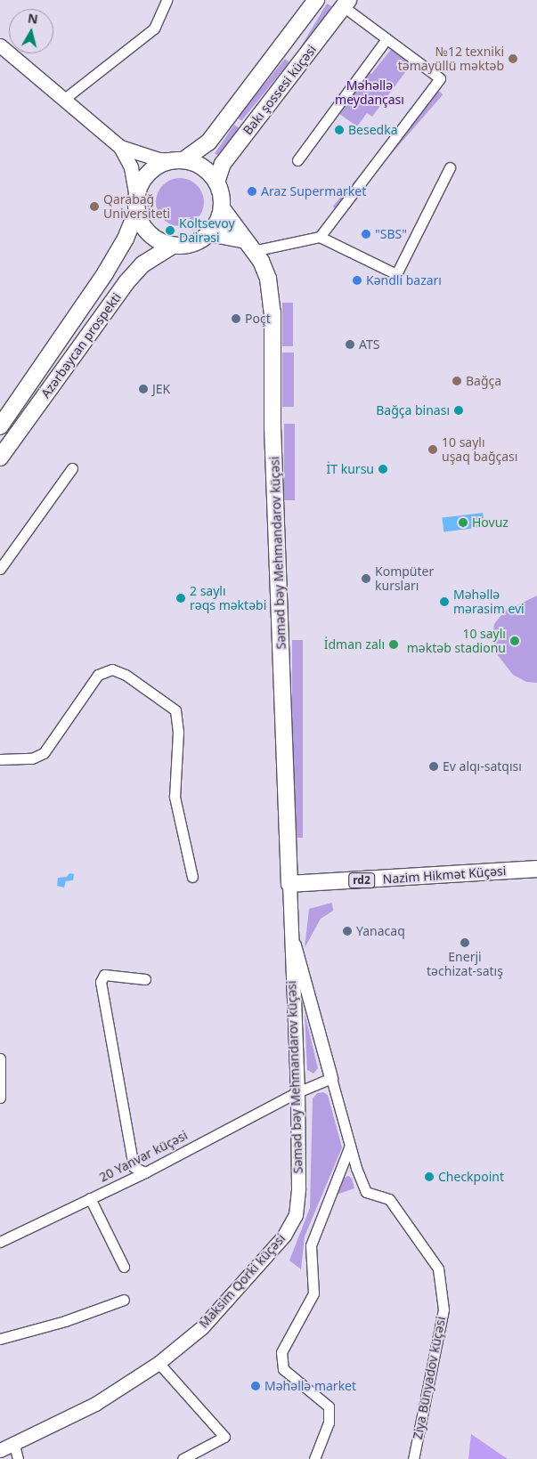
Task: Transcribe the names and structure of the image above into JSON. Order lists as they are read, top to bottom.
{
  "streets": {
    "main road": [
      "Bakı şossesi küçəsi",
      "Azərbaycan prospekti",
      "Səməd bəy Mehmandarov küçəsi",
      "Nazim Hikmət Küçəsi",
      "rd2",
      "Maksim Qorki küçəsi"
    ],
    "street": ["20 Yanvar küçəsi", "Ziya Bünyadov küçəsi"]
  },
  "crossings": [
    ["Bakı şossesi küçəsi", "Azərbaycan prospekti"],
    ["Bakı şossesi küçəsi", "Səməd bəy Mehmandarov küçəsi"],
    ["Azərbaycan prospekti", "Səməd bəy Mehmandarov küçəsi"],
    ["Səməd bəy Mehmandarov küçəsi", "Nazim Hikmət Küçəsi"],
    ["Səməd bəy Mehmandarov küçəsi", "20 Yanvar küçəsi"],
    ["Səməd bəy Mehmandarov küçəsi", "Maksim Qorki küçəsi"],
    ["Səməd bəy Mehmandarov küçəsi", "Ziya Bünyadov küçəsi"],
    ["20 Yanvar küçəsi", "Ziya Bünyadov küçəsi"]
  ],
  "parks": ["Məhəllə meydançası"],
  "places": [
    "№12 texniki təmayüllü məktəb",
    "Besedka",
    "Araz Supermarket",
    "Qarabağ Universiteti",
    "Koltsevoy Dairəsi",
    "\"SBS\"",
    "Kəndli bazarı",
    "Poçt",
    "ATS",
    "Bağça",
    "JEK",
    "Bağça binası",
    "10 saylı uşaq bağçası",
    "İT kursu",
    "Hovuz",
    "Kompüter kursları",
    "2 saylı rəqs məktəbi",
    "Məhəllə mərasim evi",
    "10 saylı məktəb stadionu",
    "İdman zalı",
    "Ev alqı-satqısı",
    "Yanacaq",
    "Enerji təchizat-satış",
    "Checkpoint",
    "Məhəllə market"
  ],
  "north": "top"
}
